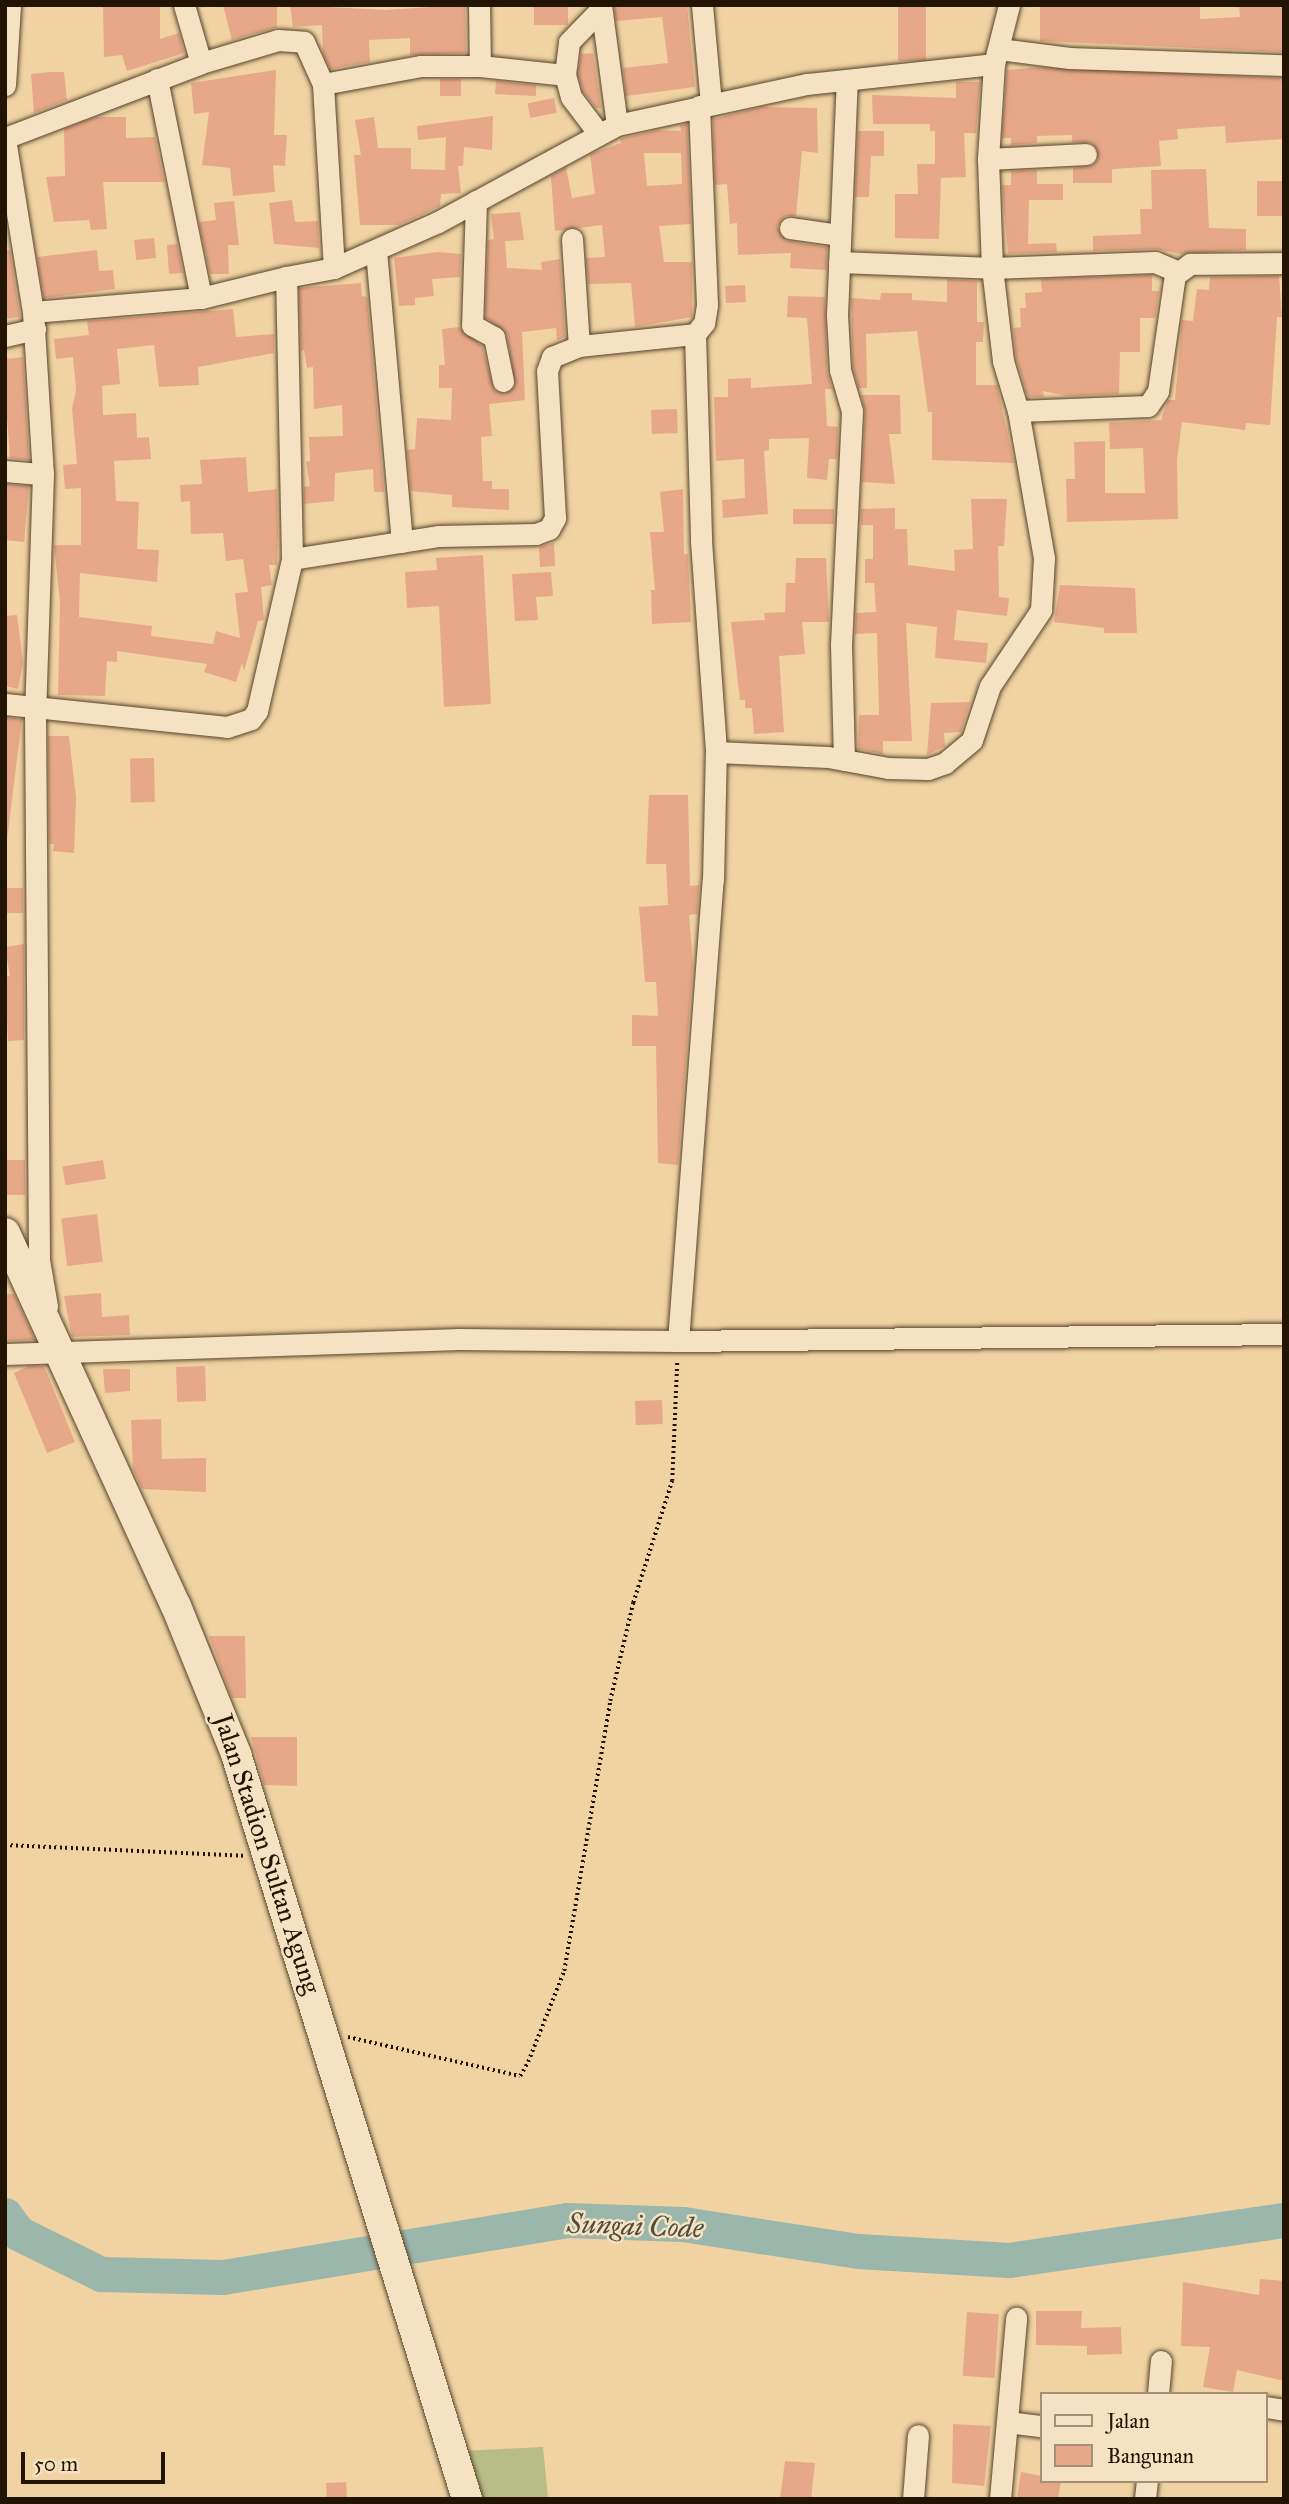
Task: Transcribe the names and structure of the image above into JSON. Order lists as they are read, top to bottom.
{
  "streets": {
    "main road": ["Jalan Stadion Sultan Agung"]
  },
  "water": ["Sungai Code"],
  "legend": ["Jalan", "Bangunan"],
  "scale_bar": "50 m"
}
